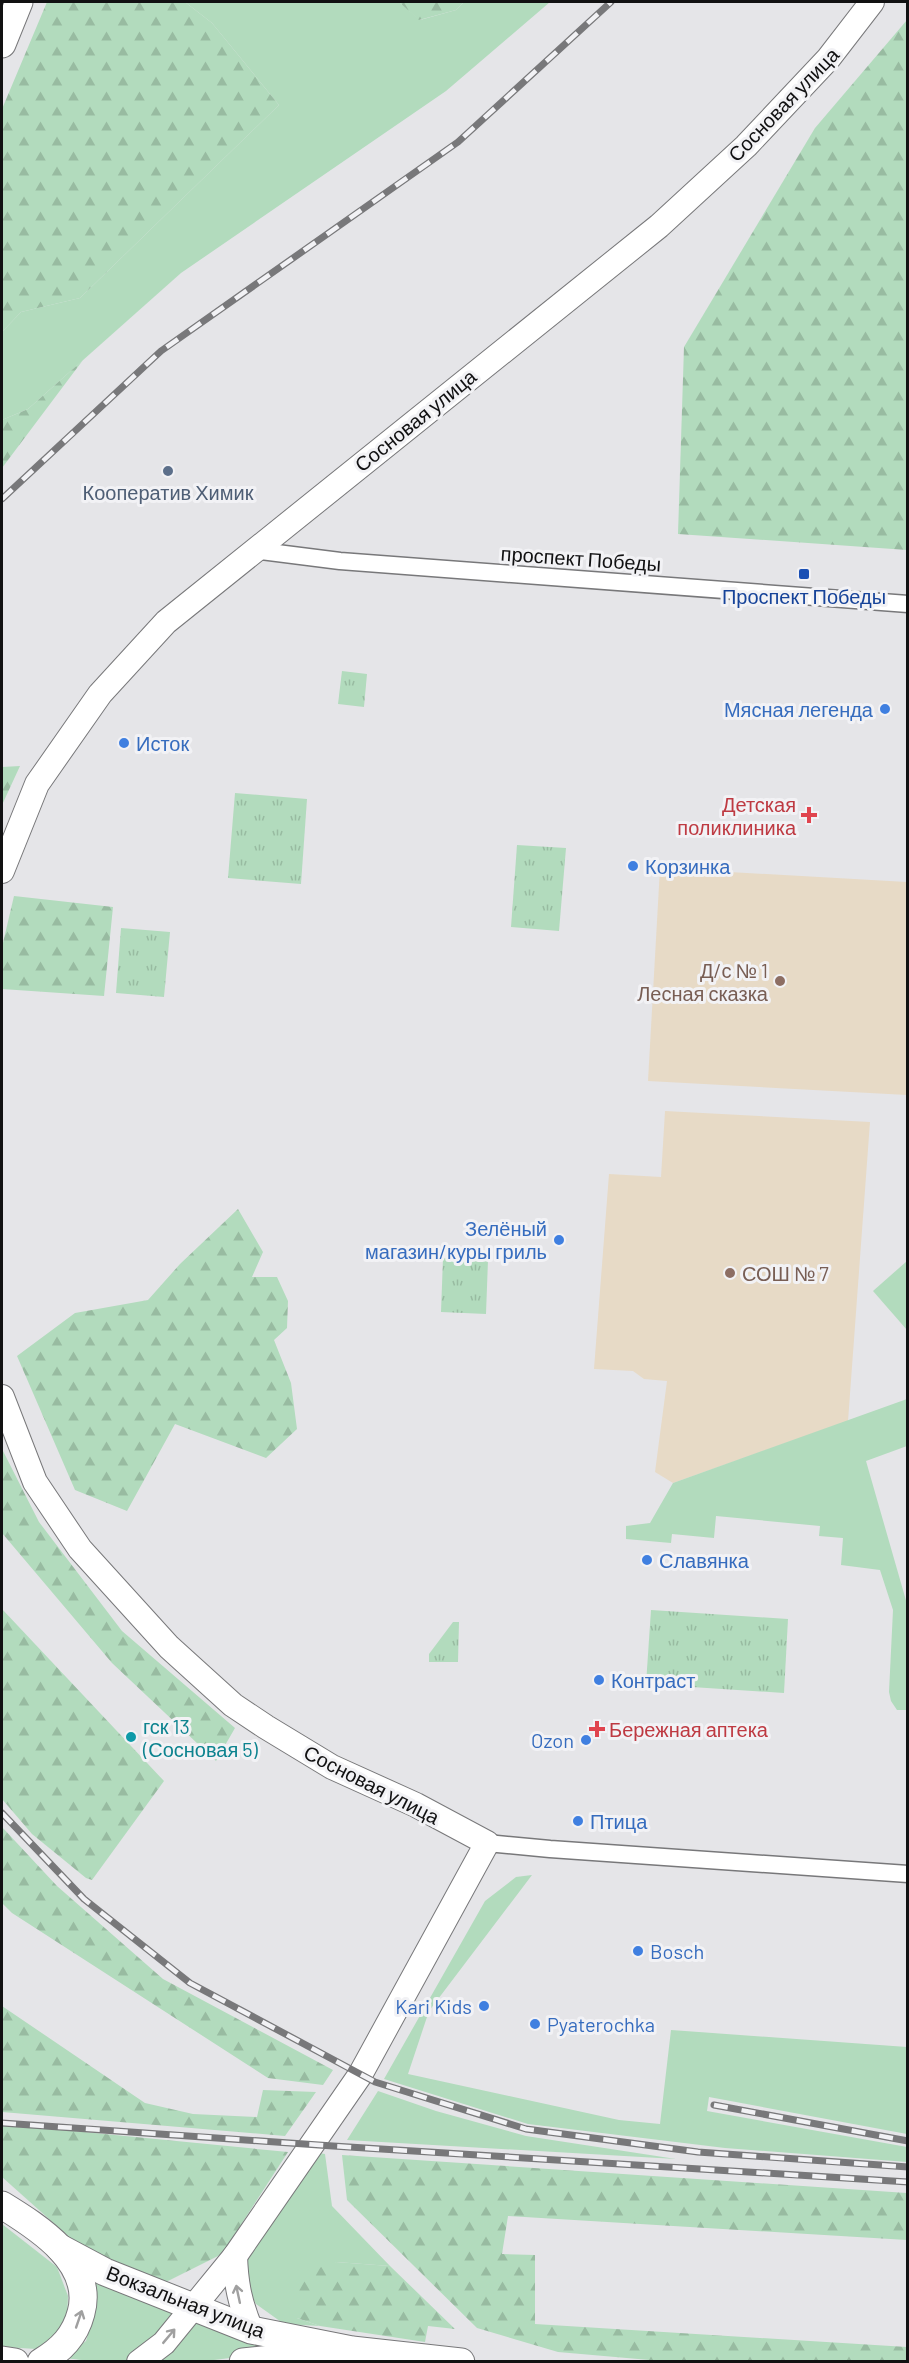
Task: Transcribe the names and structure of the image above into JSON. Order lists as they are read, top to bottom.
{
  "streets": {
    "main road": ["Вокзальная улица"],
    "street": ["Сосновая улица", "проспект Победы"]
  },
  "crossings": [
    ["Сосновая улица", "проспект Победы"]
  ],
  "places": {
    "other": [
      "Кооператив Химик",
      "Мясная легенда",
      "Исток",
      "Корзинка",
      "Д/с № 1 Лесная сказка",
      "Зелёный магазин/куры гриль",
      "СОШ № 7",
      "Славянка",
      "Контраст",
      "гск 13 (Сосновая 5)",
      "Ozon",
      "Птица",
      "Bosch",
      "Kari Kids",
      "Pyaterochka"
    ],
    "transit": ["Проспект Победы"],
    "health": ["Детская поликлиника", "Бережная аптека"]
  }
}
